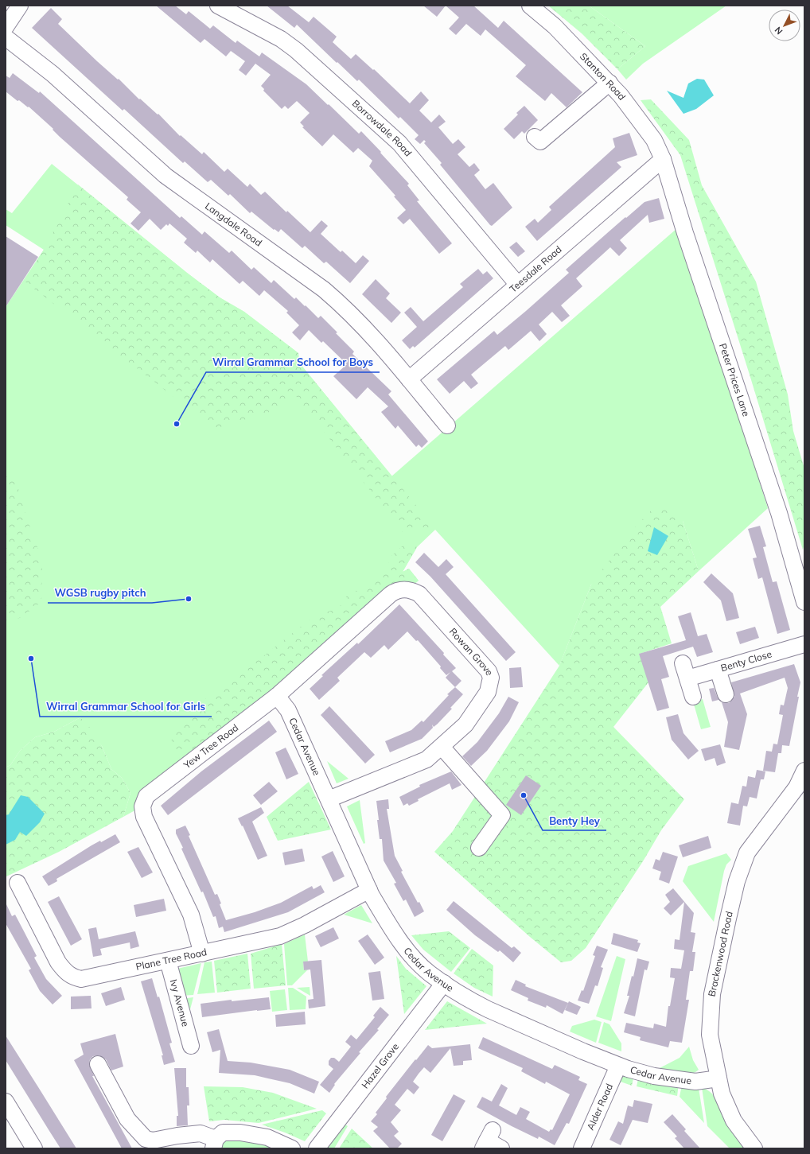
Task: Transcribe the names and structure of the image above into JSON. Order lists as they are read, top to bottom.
{
  "streets": {
    "street": [
      "Stanton Road",
      "Borrowdale Road",
      "Langdale Road",
      "Teesdale Road",
      "Peter Prices Lane",
      "Rowan Grove",
      "Benty Close",
      "Yew Tree Road",
      "Cedar Avenue",
      "Brackenwood Road",
      "Plane Tree Road",
      "Ivy Avenue",
      "Hazel Grove",
      "Alder Road"
    ]
  },
  "crossings": [
    ["Stanton Road", "Teesdale Road"],
    ["Stanton Road", "Peter Prices Lane"],
    ["Borrowdale Road", "Teesdale Road"],
    ["Langdale Road", "Teesdale Road"],
    ["Teesdale Road", "Peter Prices Lane"],
    ["Rowan Grove", "Yew Tree Road"],
    ["Rowan Grove", "Cedar Avenue"],
    ["Yew Tree Road", "Cedar Avenue"],
    ["Yew Tree Road", "Plane Tree Road"],
    ["Cedar Avenue", "Brackenwood Road"],
    ["Cedar Avenue", "Plane Tree Road"],
    ["Cedar Avenue", "Hazel Grove"],
    ["Cedar Avenue", "Alder Road"],
    ["Plane Tree Road", "Ivy Avenue"]
  ],
  "places": [
    "Wirral Grammar School for Boys",
    "WGSB rugby pitch",
    "Wirral Grammar School for Girls",
    "Benty Hey"
  ],
  "north": "bottom left"
}
